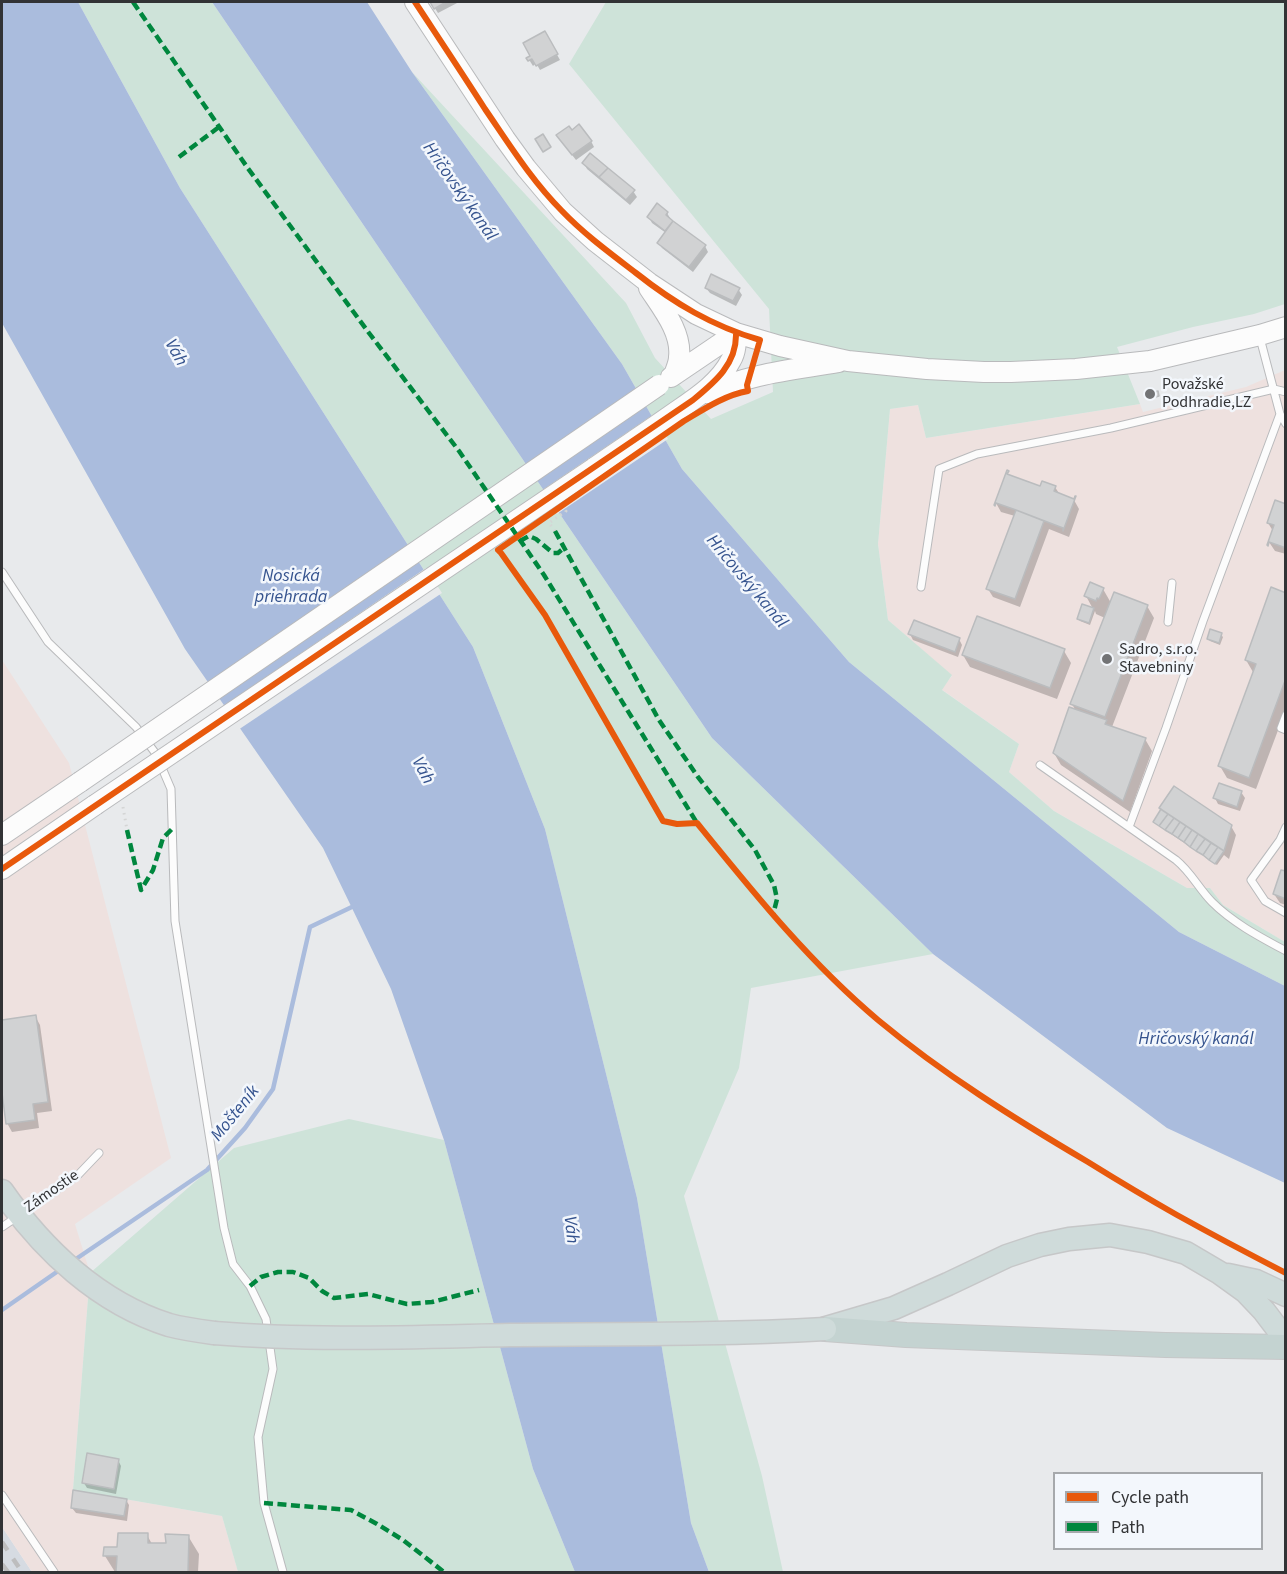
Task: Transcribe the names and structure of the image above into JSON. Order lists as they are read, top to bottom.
{
  "streets": {
    "lane": ["Zámostie"]
  },
  "water": [
    "Hričovský kanál",
    "Váh",
    "Nosická priehrada",
    "Mošteník"
  ],
  "places": ["Považské Podhradie,LZ", "Sadro, s.r.o. Stavebniny"],
  "legend": ["Cycle path", "Path"]
}
